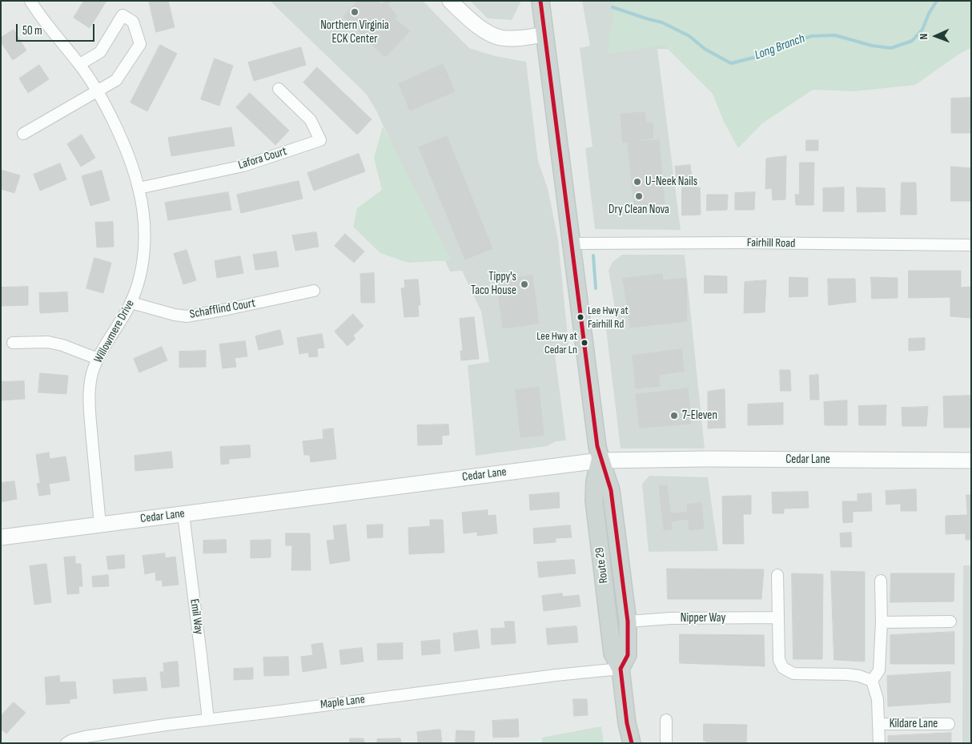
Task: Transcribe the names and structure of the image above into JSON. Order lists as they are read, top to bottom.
{
  "streets": {
    "main road": ["Cedar Lane", "Route 29"],
    "street": [
      "Lafora Court",
      "Fairhill Road",
      "Schafflind Court",
      "Willowmere Drive",
      "Emil Way",
      "Nipper Way",
      "Maple Lane",
      "Kildare Lane"
    ]
  },
  "crossings": [
    ["Lafora Court", "Willowmere Drive"],
    ["Fairhill Road", "Route 29"],
    ["Schafflind Court", "Willowmere Drive"],
    ["Willowmere Drive", "Cedar Lane"],
    ["Cedar Lane", "Route 29"],
    ["Cedar Lane", "Emil Way"],
    ["Route 29", "Nipper Way"],
    ["Route 29", "Maple Lane"],
    ["Emil Way", "Maple Lane"]
  ],
  "water": ["Long Branch"],
  "places": [
    "Northern Virginia ECK Center",
    "U-Neek Nails",
    "Dry Clean Nova",
    "Tippy's Taco House",
    "Lee Hwy at Fairhill Rd",
    "Lee Hwy at Cedar Ln",
    "7-Eleven"
  ],
  "scale_bar": "50 m",
  "north": "left"
}
